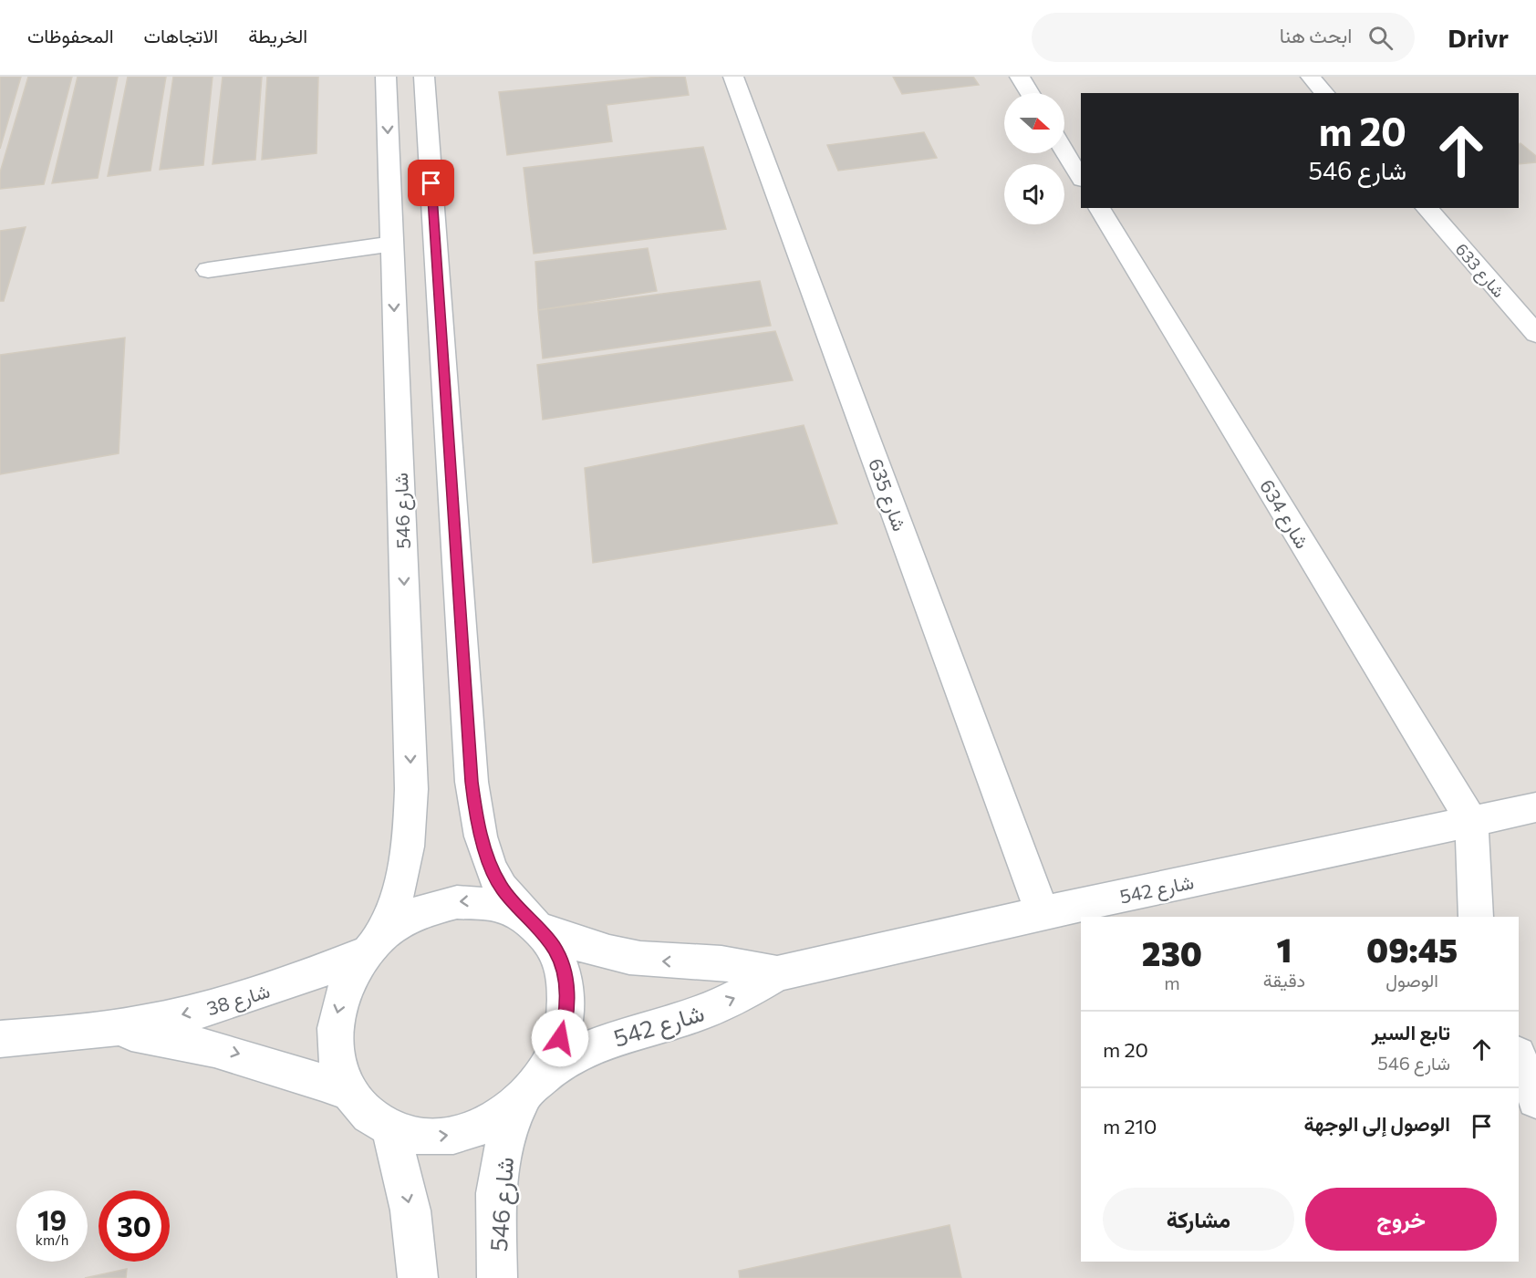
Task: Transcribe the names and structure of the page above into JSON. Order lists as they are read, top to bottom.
{
  "streets": {
    "street": [
      "شارع 633",
      "شارع 635",
      "شارع 546",
      "شارع 634",
      "شارع 542",
      "شارع 38"
    ]
  },
  "crossings": [
    ["شارع 635", "شارع 542"],
    ["شارع 546", "شارع 542"],
    ["شارع 546", "شارع 38"],
    ["شارع 634", "شارع 542"],
    ["شارع 542", "شارع 38"]
  ],
  "north": "right",
  "page": {
    "header": "Drivr",
    "search": "ابحث هنا",
    "nav": ["الخريطة", "الاتجاهات", "المحفوظات"],
    "turn": ["20 m", "شارع 546"],
    "eta": [
      "09:45",
      "الوصول",
      "1",
      "دقيقة",
      "230",
      "m"
    ],
    "list": [
      {
        "name": "تابع السير",
        "note": "شارع 546",
        "value": "20 m"
      },
      {
        "name": "الوصول إلى الوجهة",
        "value": "210 m"
      }
    ],
    "buttons": ["خروج", "مشاركة"],
    "speed": "19 km/h",
    "limit": "30"
  }
}
